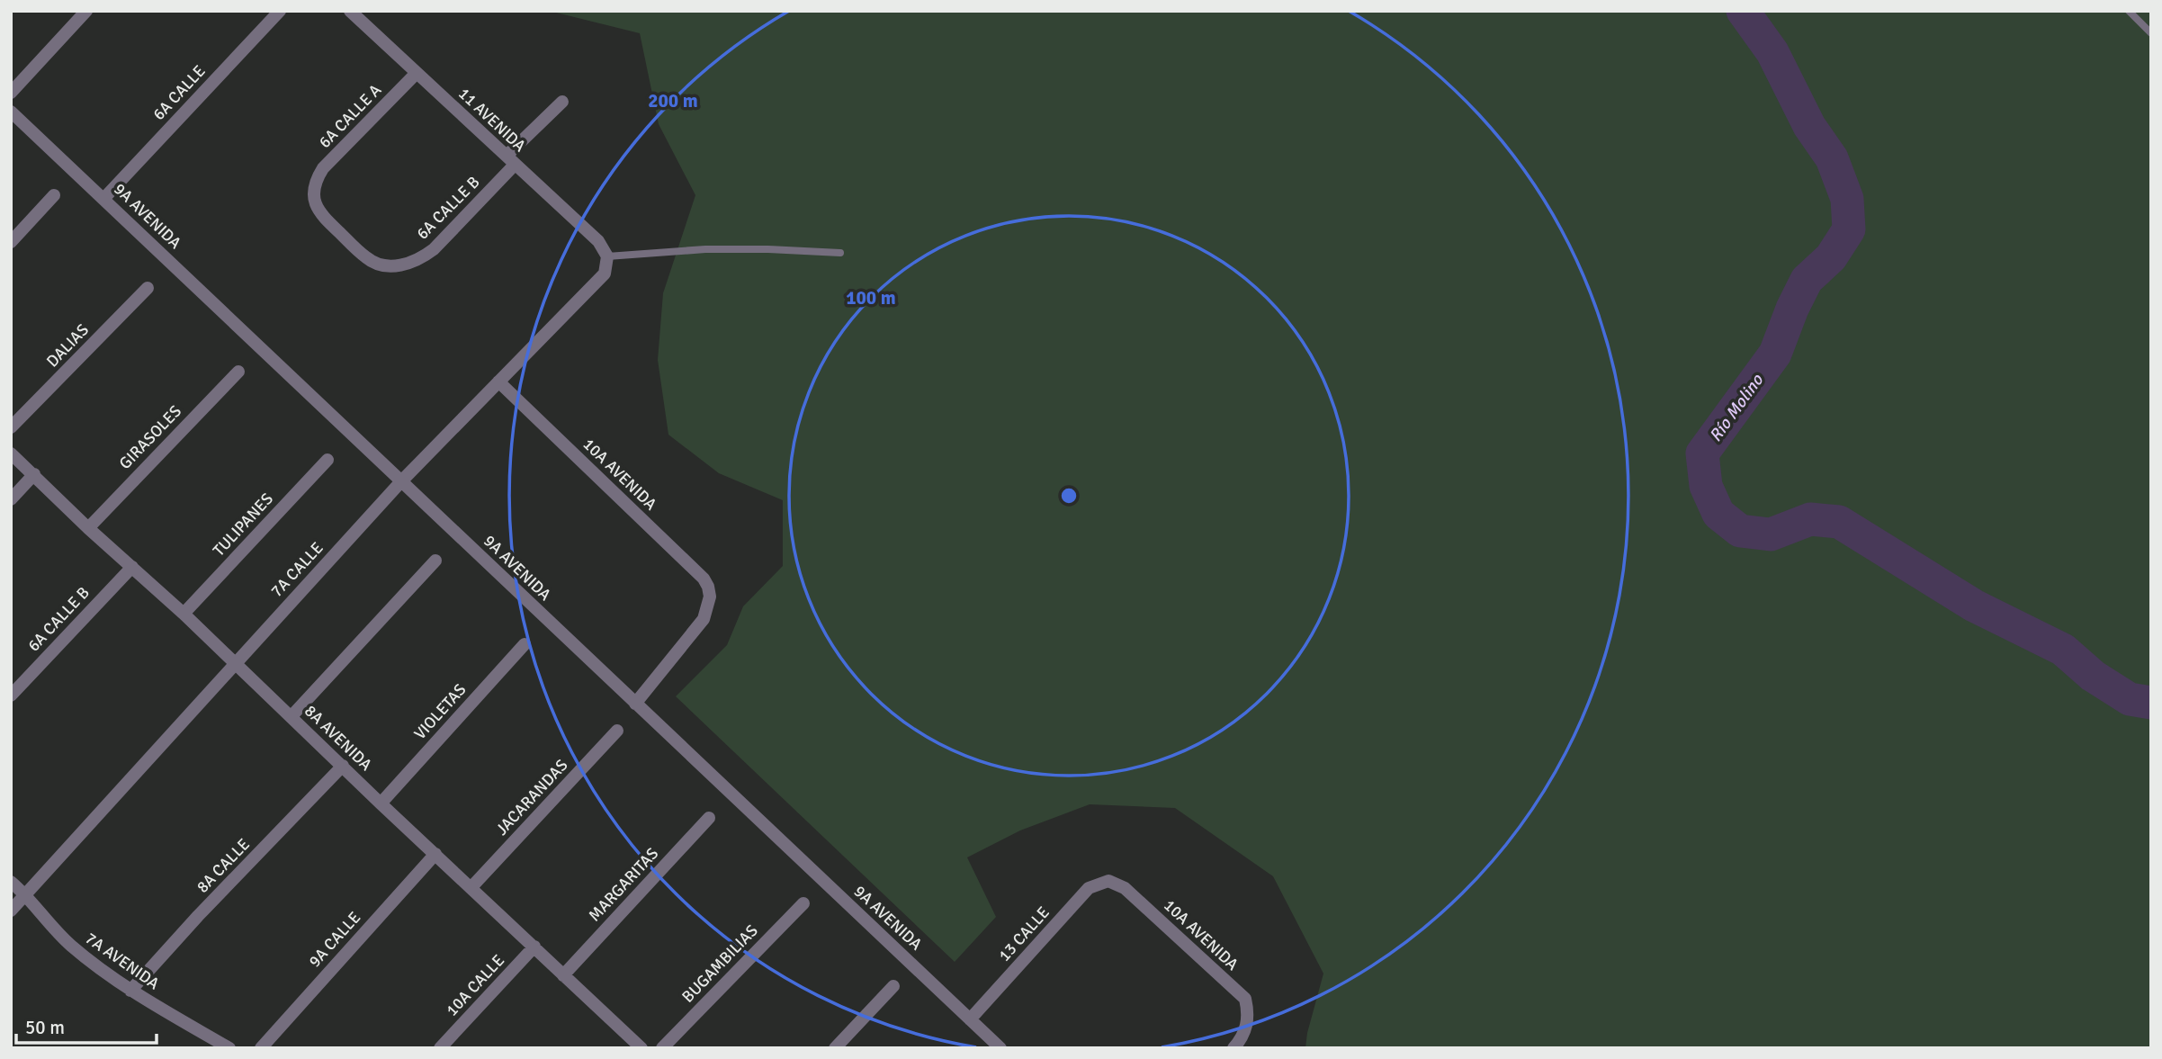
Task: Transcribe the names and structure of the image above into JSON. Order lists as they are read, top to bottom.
{
  "streets": {
    "street": [
      "6A CALLE",
      "6A CALLE A",
      "11 AVENIDA",
      "6A CALLE B",
      "9A AVENIDA",
      "DALIAS",
      "GIRASOLES",
      "10A AVENIDA",
      "TULIPANES",
      "7A CALLE",
      "VIOLETAS",
      "8A AVENIDA",
      "JACARANDAS",
      "8A CALLE",
      "MARGARITAS",
      "13 CALLE",
      "9A CALLE",
      "7A AVENIDA",
      "BUGAMBILIAS",
      "10A CALLE"
    ]
  },
  "crossings": [
    ["6A CALLE", "9A AVENIDA"],
    ["6A CALLE A", "11 AVENIDA"],
    ["6A CALLE A", "6A CALLE B"],
    ["11 AVENIDA", "6A CALLE B"],
    ["11 AVENIDA", "7A CALLE"],
    ["6A CALLE B", "8A AVENIDA"],
    ["9A AVENIDA", "10A AVENIDA"],
    ["9A AVENIDA", "7A CALLE"],
    ["9A AVENIDA", "13 CALLE"],
    ["GIRASOLES", "8A AVENIDA"],
    ["10A AVENIDA", "7A CALLE"],
    ["10A AVENIDA", "13 CALLE"],
    ["TULIPANES", "8A AVENIDA"],
    ["7A CALLE", "8A AVENIDA"],
    ["7A CALLE", "7A AVENIDA"],
    ["VIOLETAS", "8A AVENIDA"],
    ["8A AVENIDA", "JACARANDAS"],
    ["8A AVENIDA", "8A CALLE"],
    ["8A AVENIDA", "MARGARITAS"],
    ["8A AVENIDA", "9A CALLE"],
    ["8A AVENIDA", "10A CALLE"],
    ["8A CALLE", "7A AVENIDA"]
  ],
  "water": ["Río Molino"],
  "scale_bar": "50 m",
  "rings": ["200 m", "100 m"]
}
